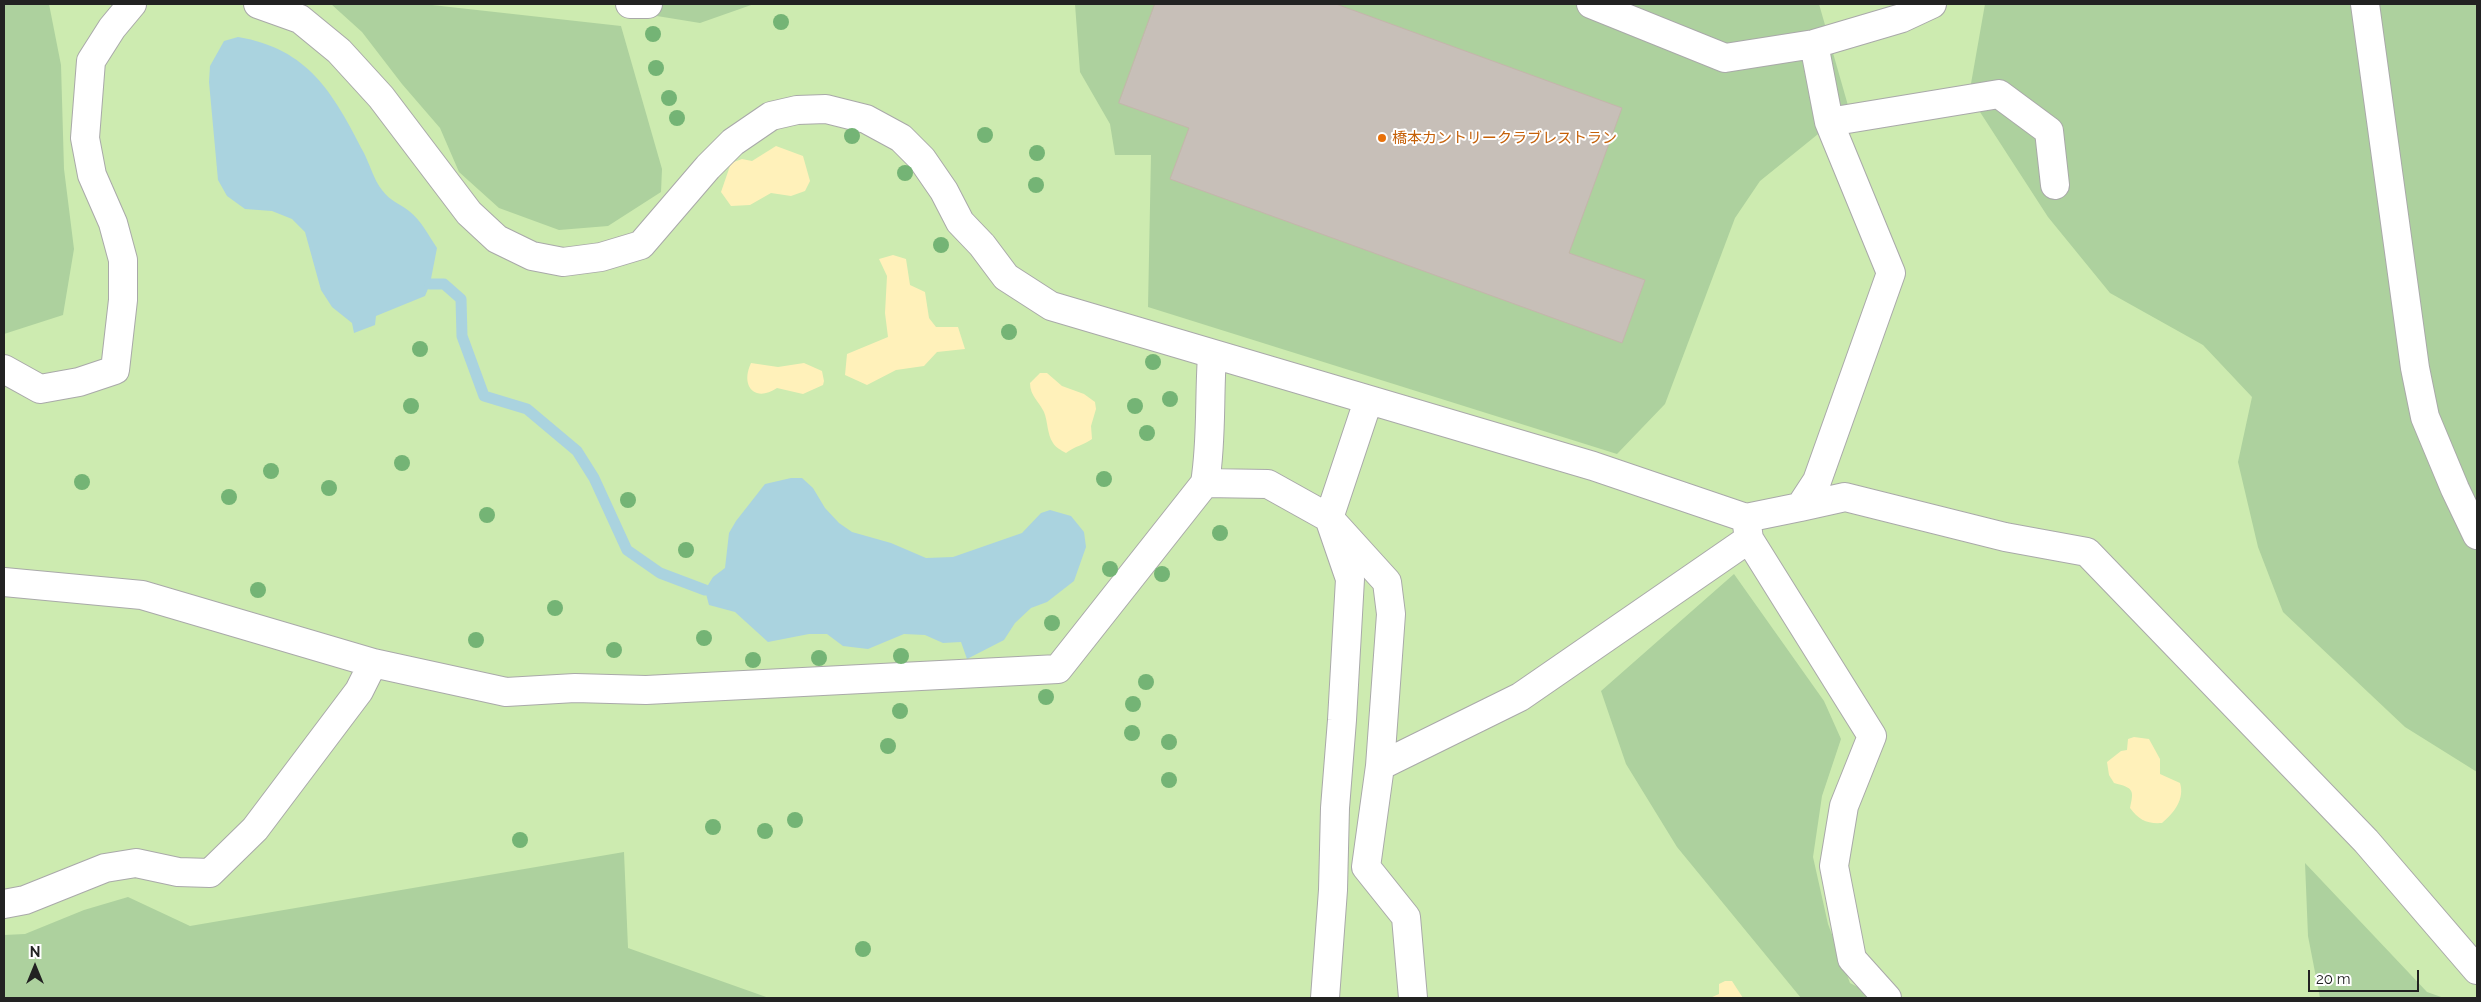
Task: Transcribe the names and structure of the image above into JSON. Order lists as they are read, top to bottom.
{
  "places": ["橋本カントリークラブレストラン"],
  "scale_bar": "20 m",
  "north": "top"
}
